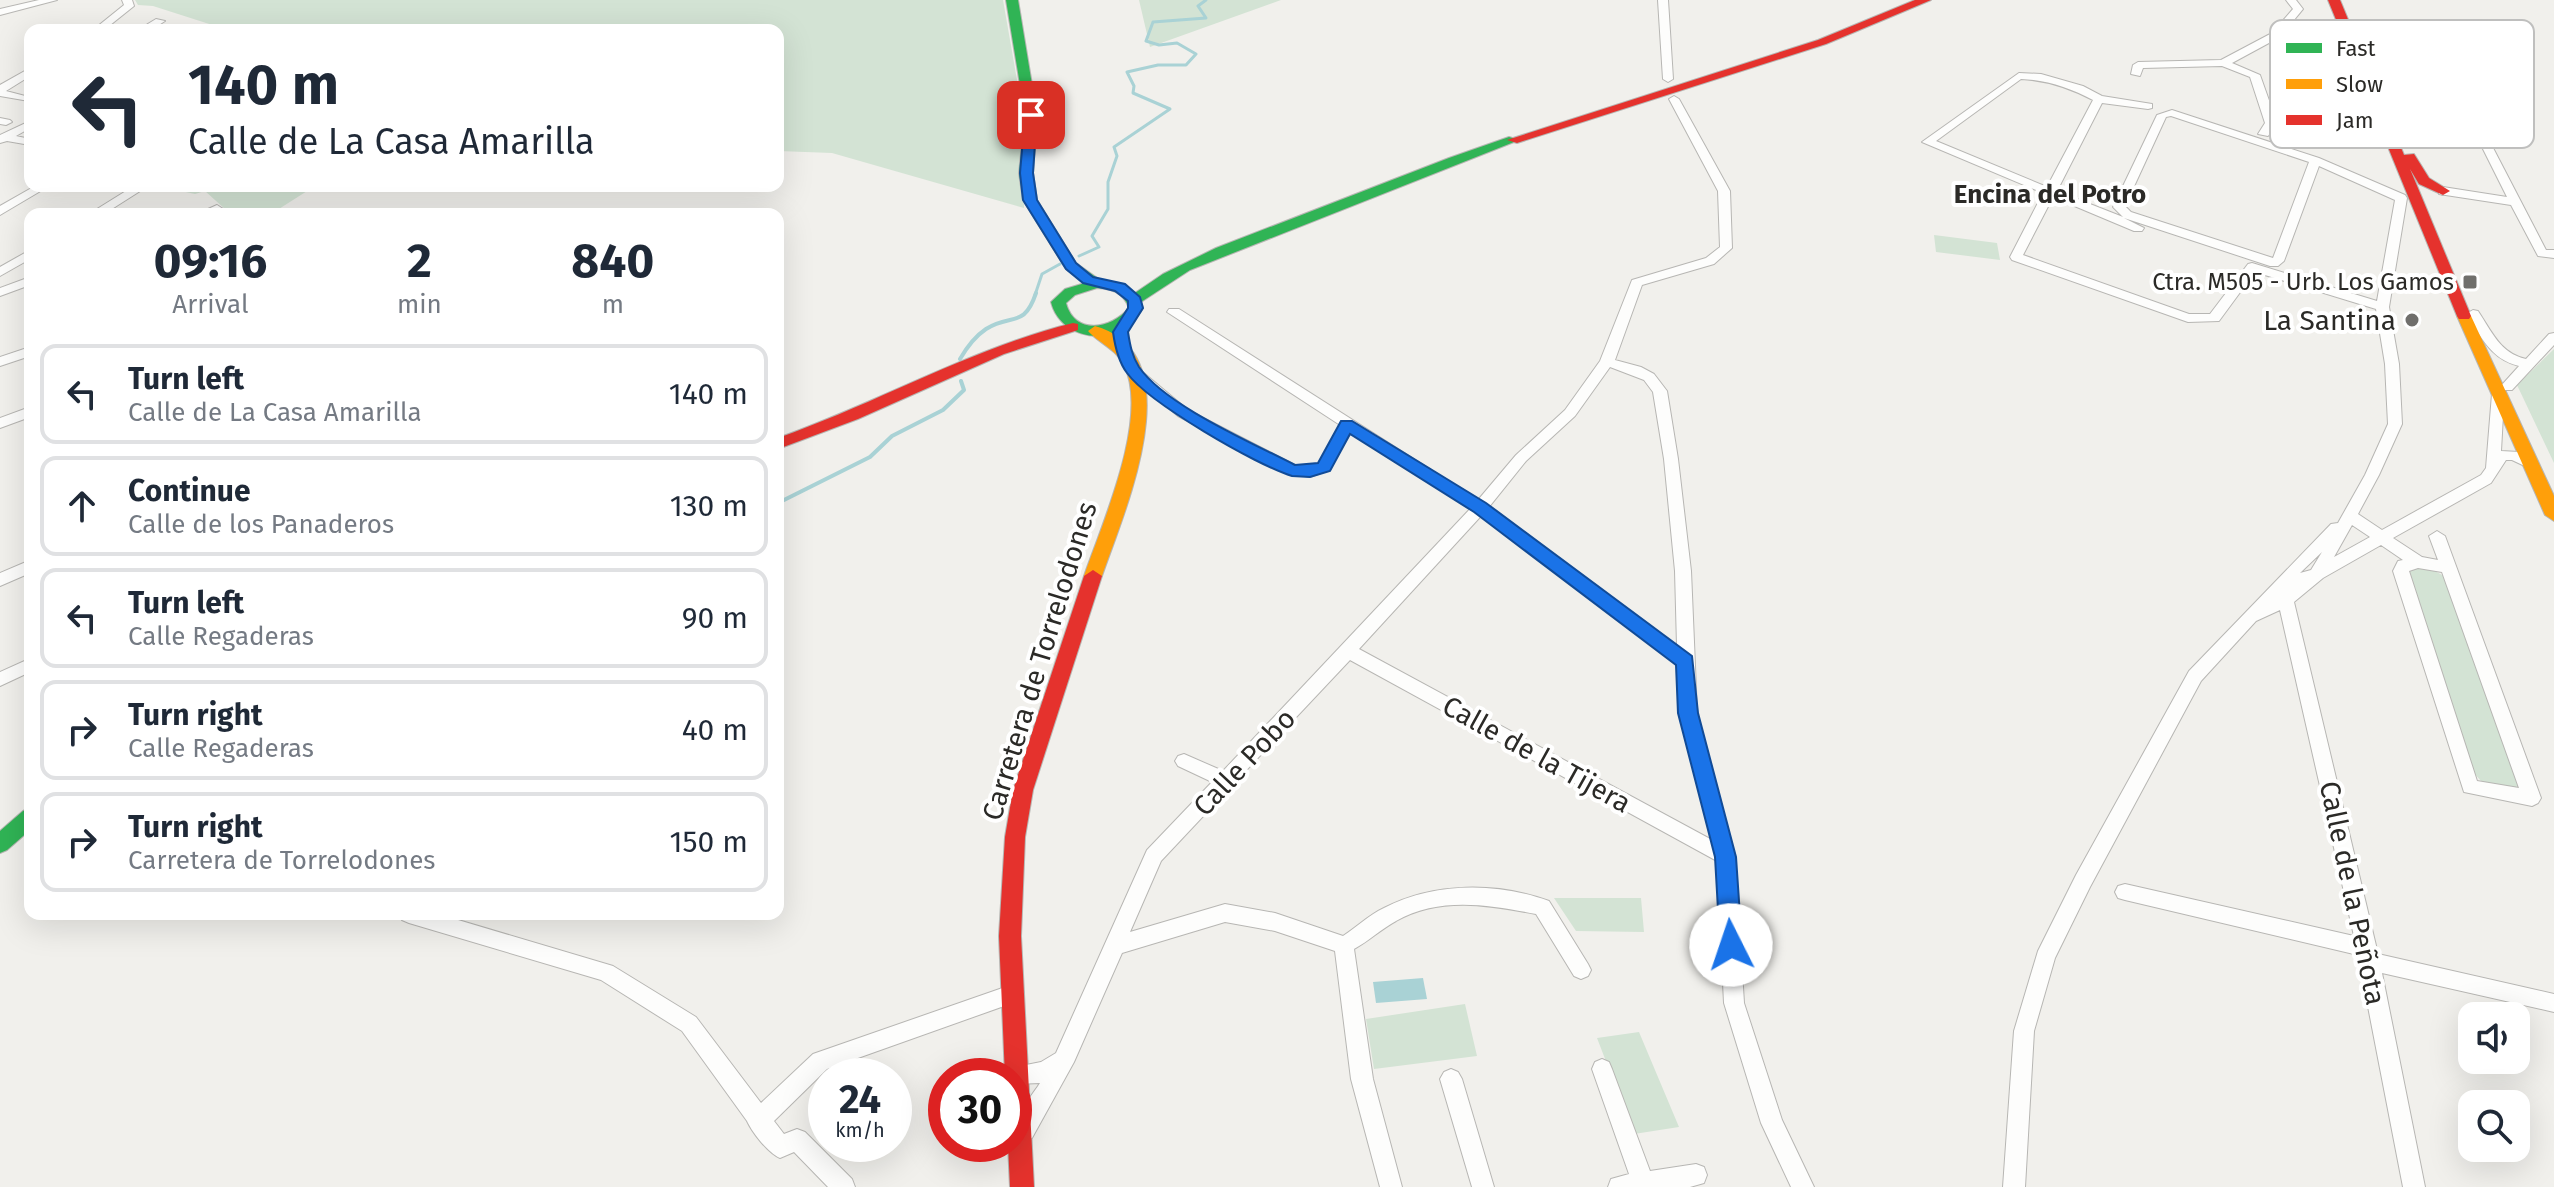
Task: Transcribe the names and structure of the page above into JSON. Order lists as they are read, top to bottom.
{
  "streets": {
    "main road": ["Carretera de Torrelodones"],
    "street": ["Calle de la Tijera", "Calle Pobo", "Calle de la Peñota"]
  },
  "crossings": [
    ["Calle de la Tijera", "Calle Pobo"]
  ],
  "districts": ["Encina del Potro"],
  "places": {
    "transit": ["Ctra. M505 - Urb. Los Gamos"],
    "other": ["La Santina"]
  },
  "legend": ["Fast", "Slow", "Jam"],
  "page": {
    "turn": ["140 m", "Calle de La Casa Amarilla"],
    "eta": [
      "09:16",
      "Arrival",
      "2",
      "min",
      "840",
      "m"
    ],
    "list": [
      {
        "name": "Turn left",
        "note": "Calle de La Casa Amarilla",
        "value": "140 m"
      },
      {
        "name": "Continue",
        "note": "Calle de los Panaderos",
        "value": "130 m"
      },
      {
        "name": "Turn left",
        "note": "Calle Regaderas",
        "value": "90 m"
      },
      {
        "name": "Turn right",
        "note": "Calle Regaderas",
        "value": "40 m"
      },
      {
        "name": "Turn right",
        "note": "Carretera de Torrelodones",
        "value": "150 m"
      }
    ],
    "speed": "24 km/h",
    "limit": "30"
  }
}
